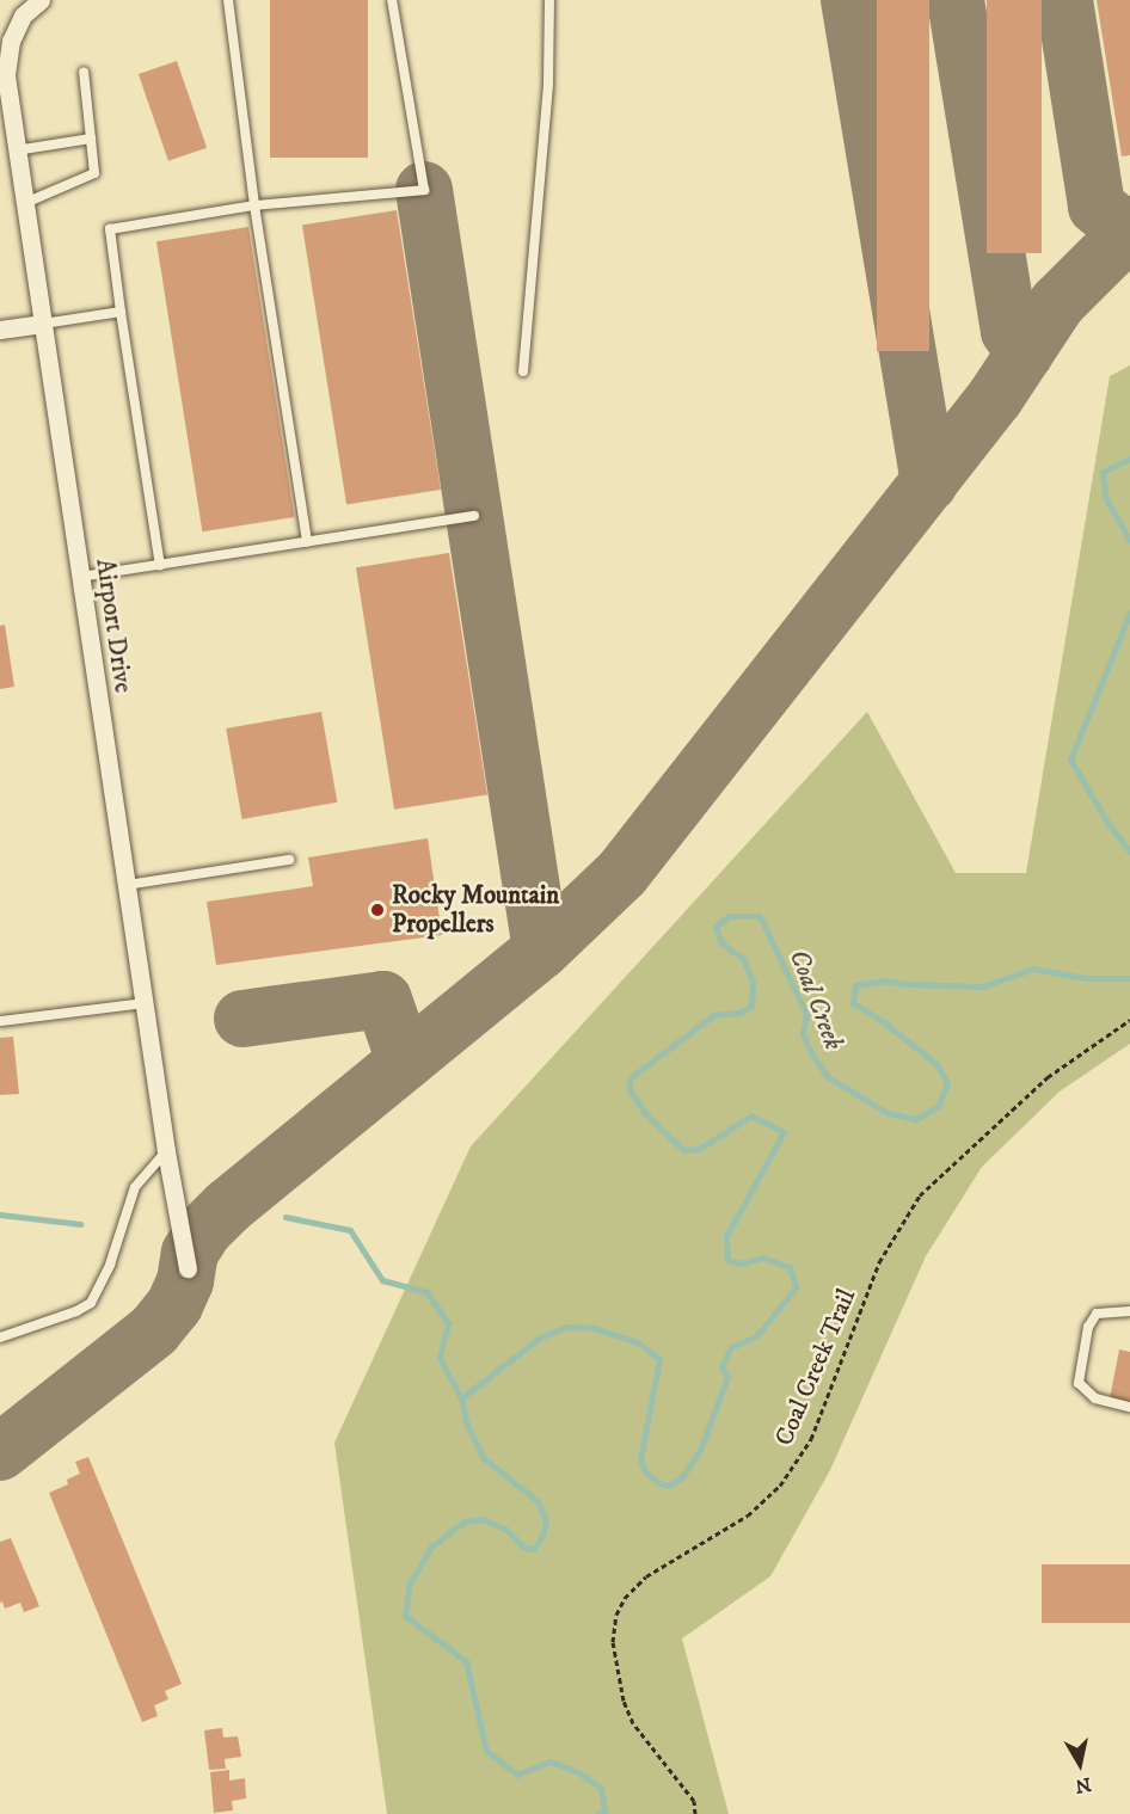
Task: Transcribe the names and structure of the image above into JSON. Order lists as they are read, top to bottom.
{
  "streets": {
    "street": ["Airport Drive"],
    "path": ["Coal Creek Trail"]
  },
  "water": ["Coal Creek"],
  "places": ["Rocky Mountain Propellers"],
  "north": "bottom"
}
